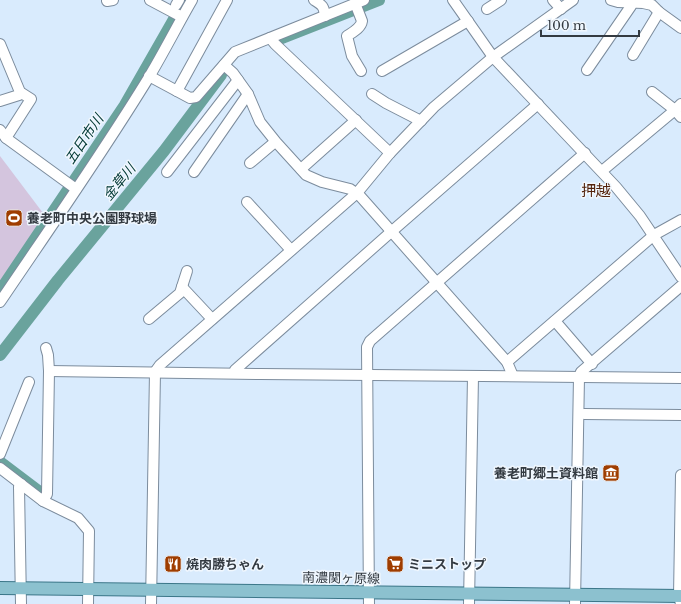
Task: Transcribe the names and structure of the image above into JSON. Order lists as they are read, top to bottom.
{
  "streets": {
    "main road": ["南濃関ヶ原線"]
  },
  "districts": ["押越"],
  "water": ["五日市川", "金草川"],
  "places": {
    "sports": ["養老町中央公園野球場"],
    "museum": ["養老町郷土資料館"],
    "restaurant": ["焼肉勝ちゃん"],
    "supermarket": ["ミニストップ"]
  },
  "scale_bar": "100 m"
}
